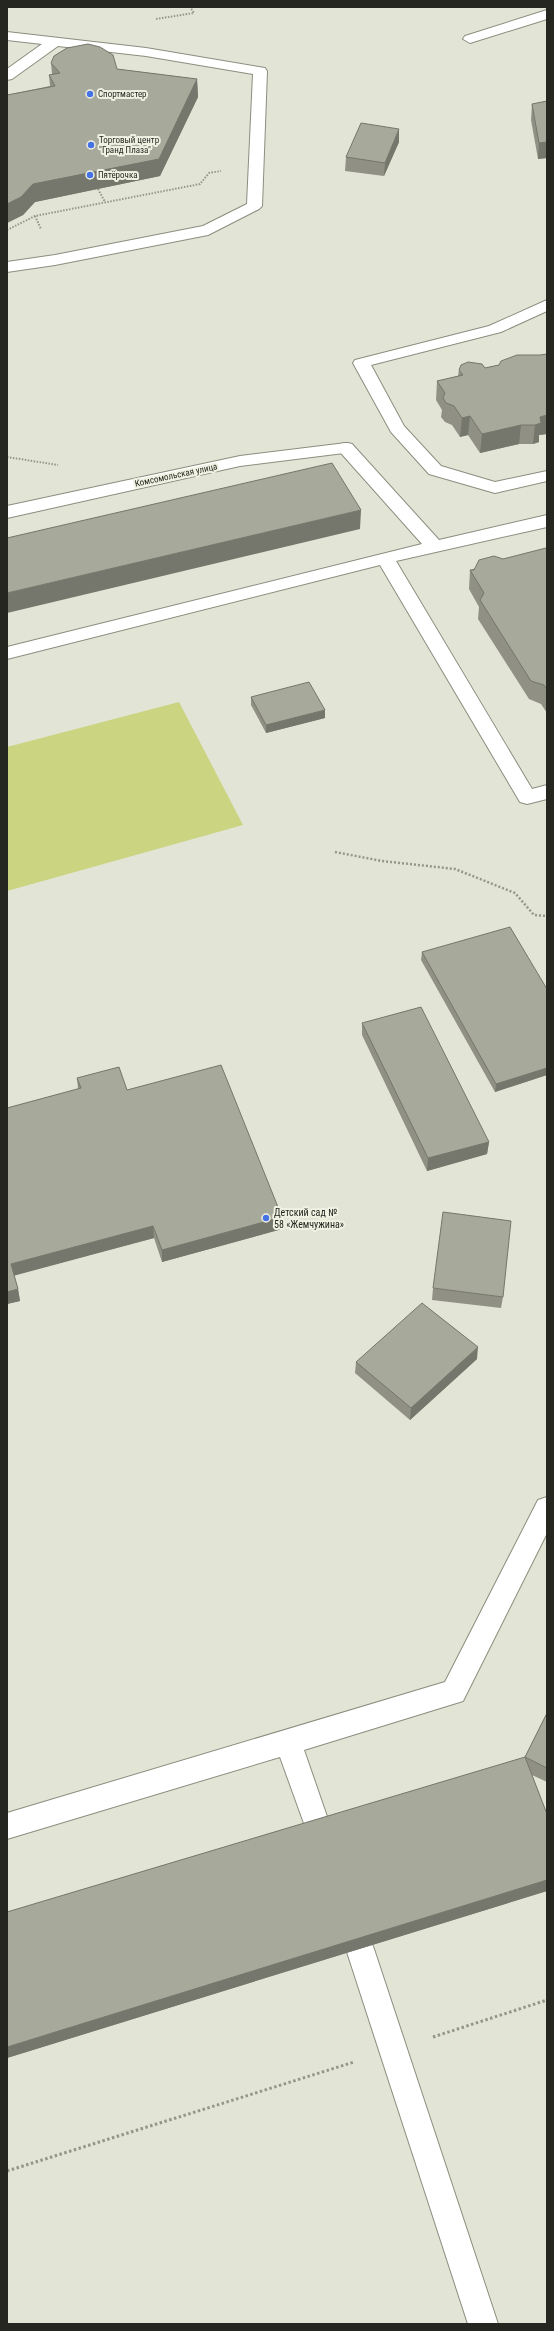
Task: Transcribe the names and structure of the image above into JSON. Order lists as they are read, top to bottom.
{
  "streets": {
    "street": ["Комсомольская улица"]
  },
  "places": [
    "Спортмастер",
    "Торговый центр \"Гранд Плаза\"",
    "Пятёрочка",
    "Детский сад № 58 «Жемчужина»"
  ]
}
